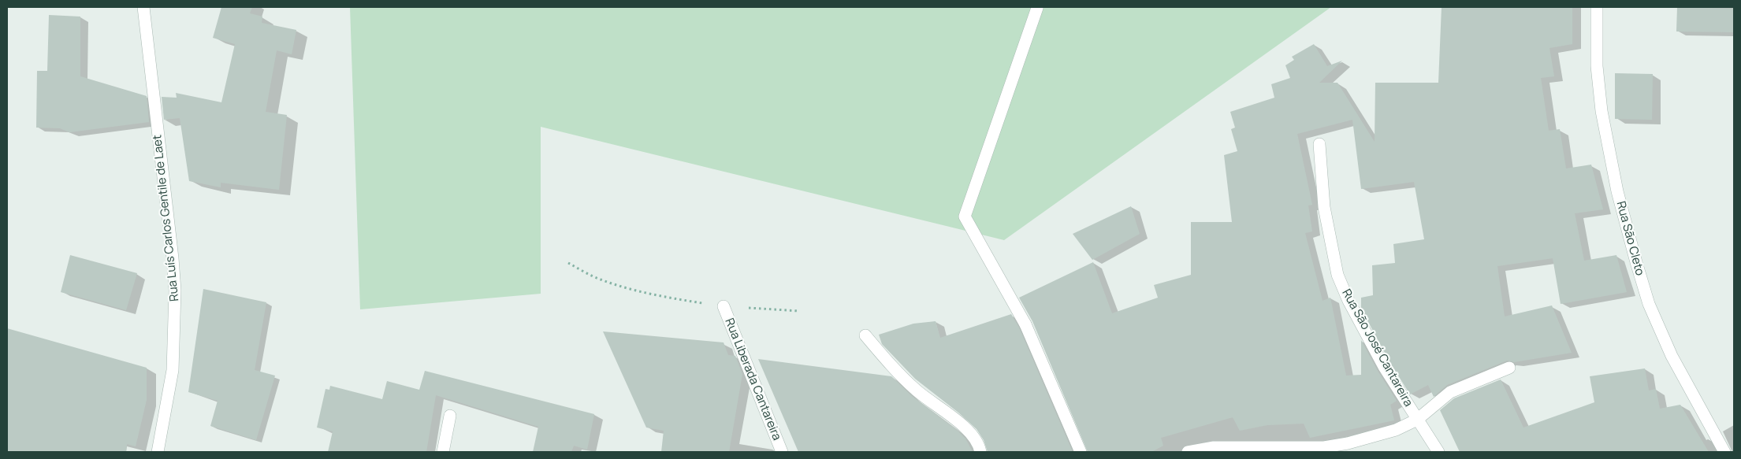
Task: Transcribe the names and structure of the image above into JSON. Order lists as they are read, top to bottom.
{
  "streets": {
    "street": [
      "Rua Luís Carlos Gentile de Laet",
      "Rua São Cleto",
      "Rua São José Cantareira",
      "Rua Liberada Cantareira"
    ]
  }
}
